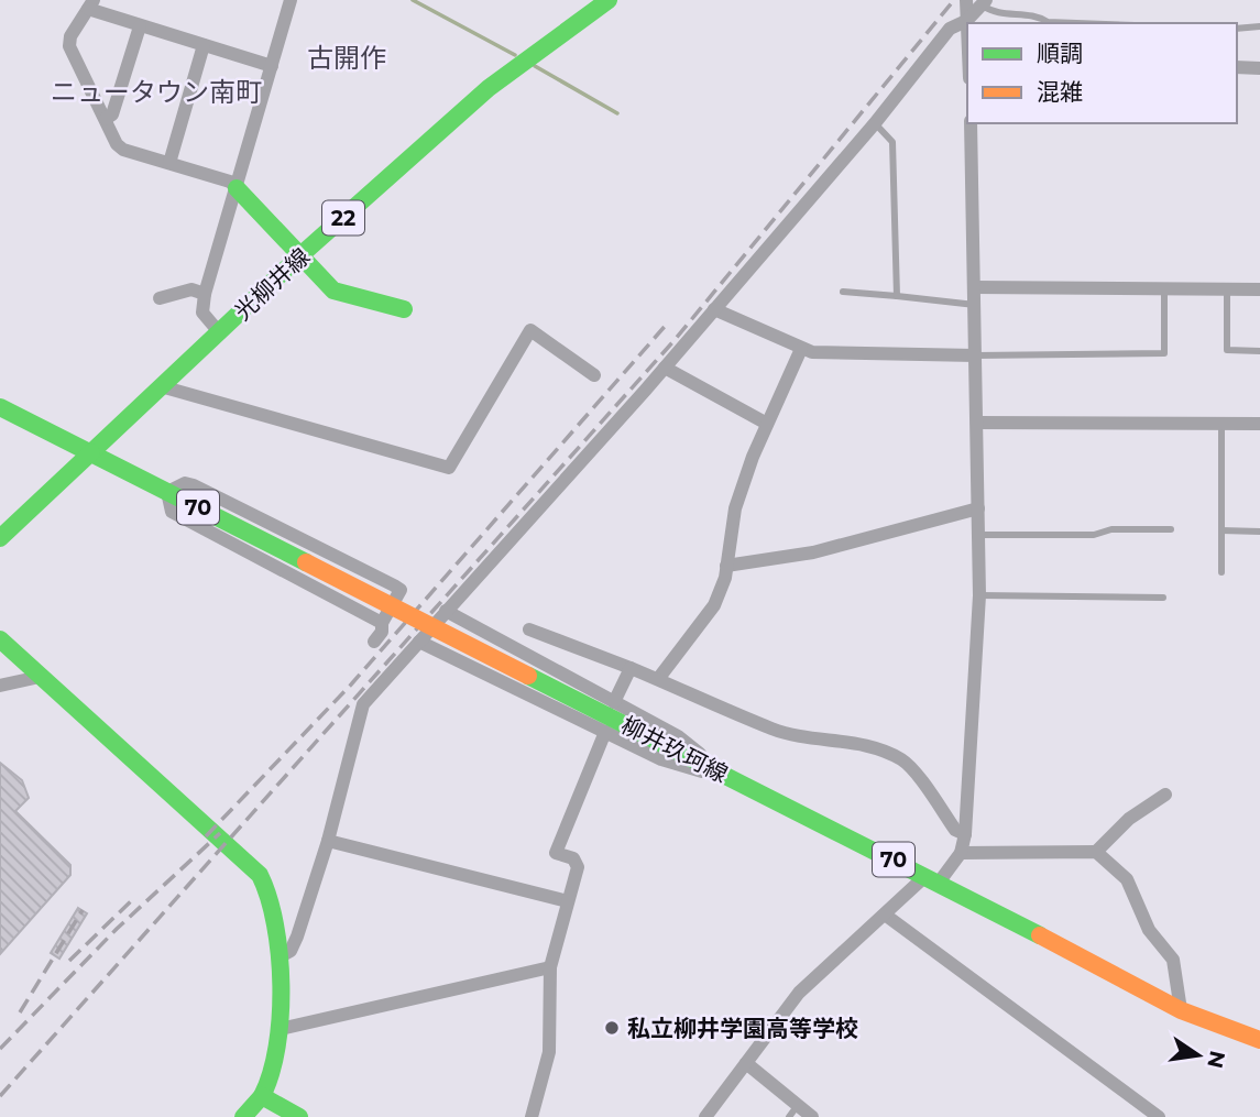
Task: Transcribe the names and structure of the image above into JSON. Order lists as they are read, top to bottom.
{
  "streets": {
    "main road": [
      "22",
      "光柳井線",
      "70",
      "柳井玖珂線"
    ]
  },
  "crossings": [
    ["光柳井線", "柳井玖珂線"]
  ],
  "districts": ["古開作", "ニュータウン南町"],
  "places": ["私立柳井学園高等学校"],
  "legend": ["順調", "混雑"],
  "north": "right"
}
